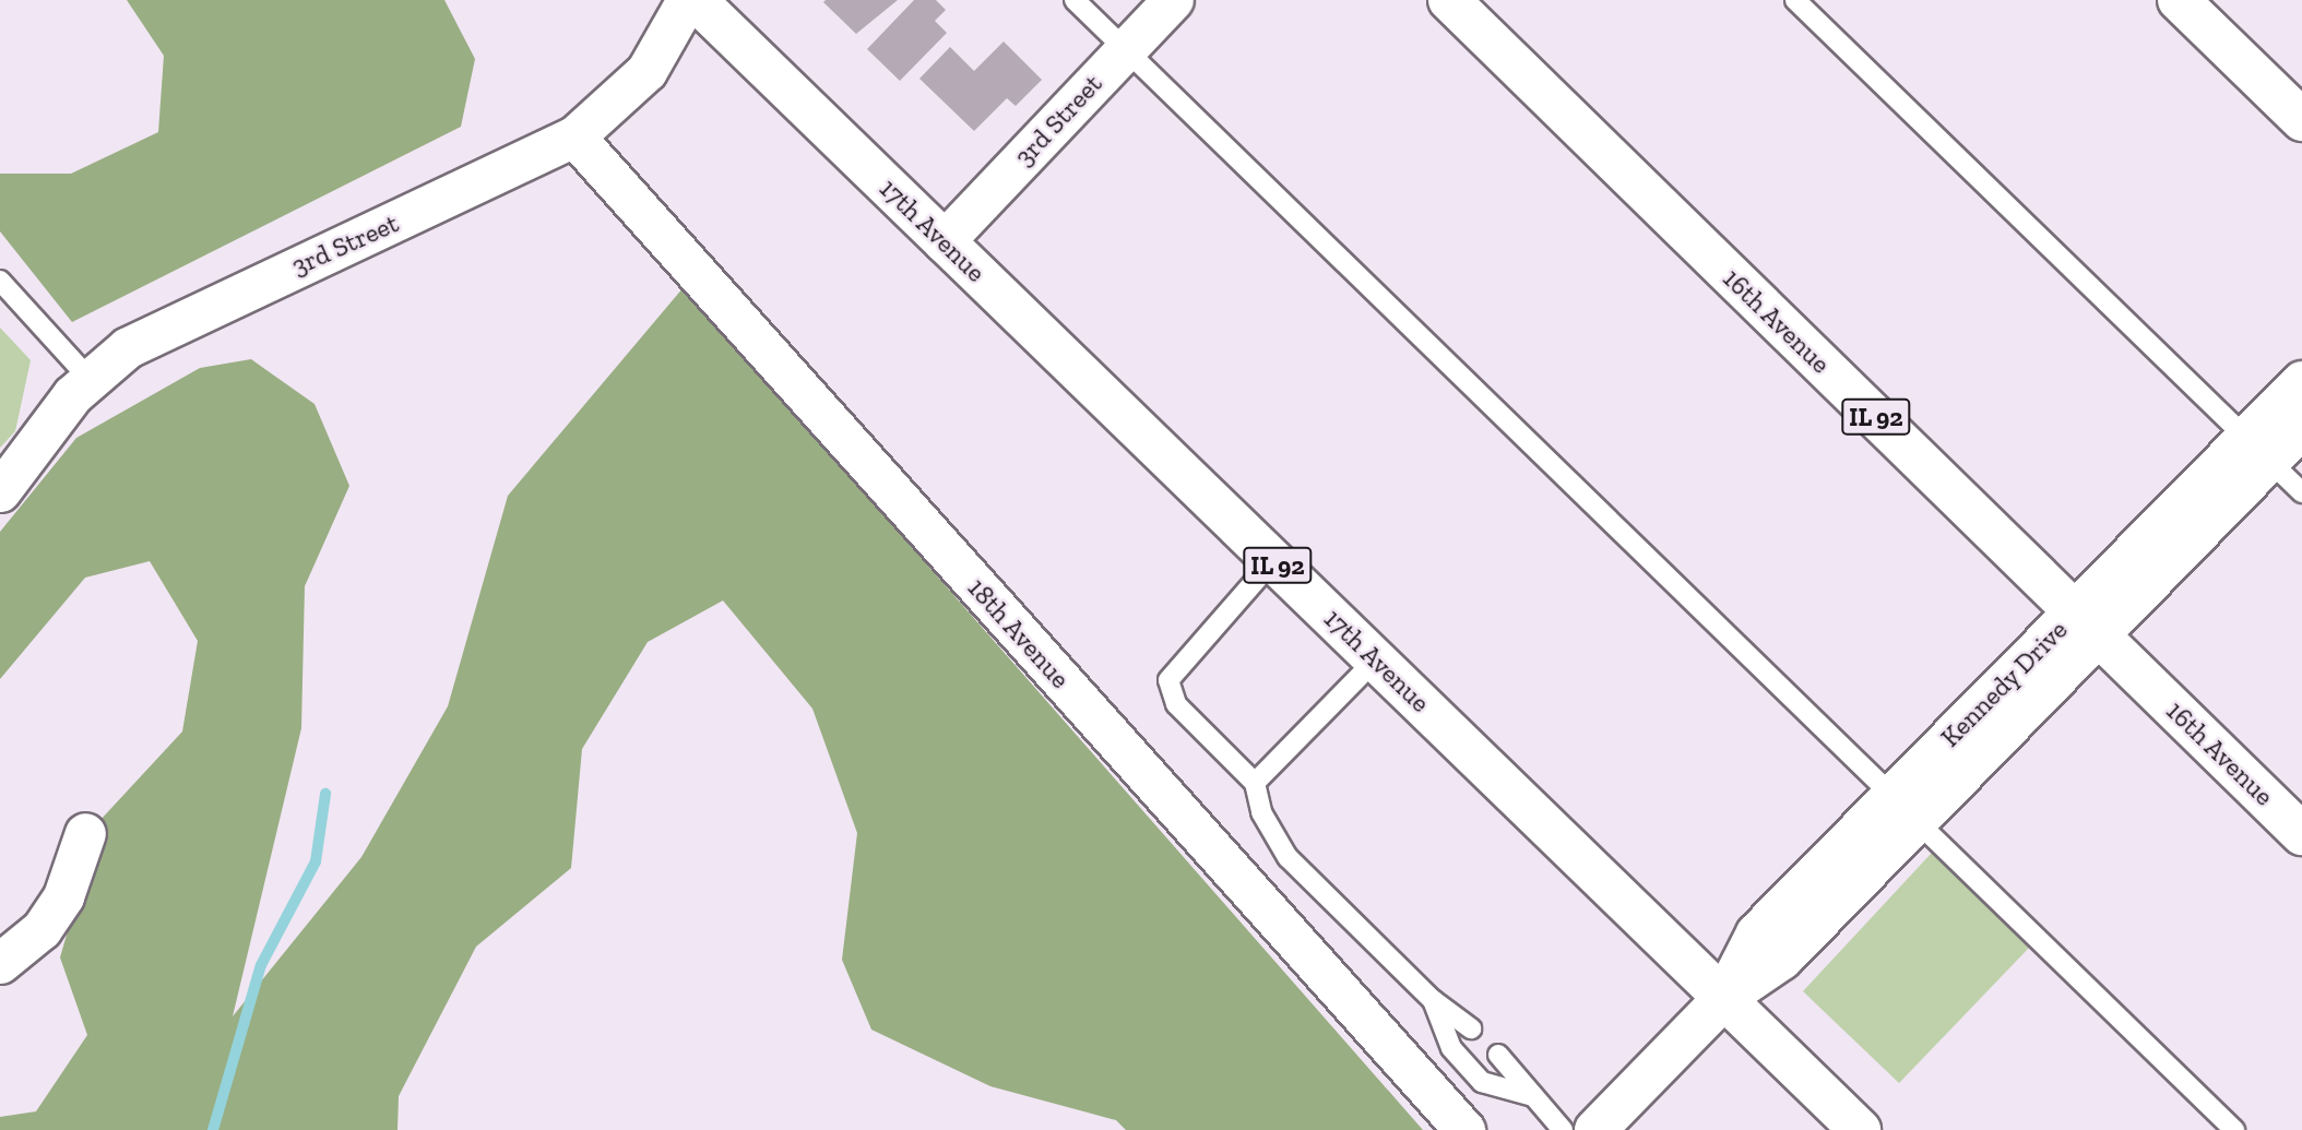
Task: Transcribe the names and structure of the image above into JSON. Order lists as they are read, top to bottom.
{
  "streets": {
    "main road": [
      "17th Avenue",
      "16th Avenue",
      "IL 92",
      "Kennedy Drive"
    ],
    "street": ["3rd Street", "18th Avenue"]
  },
  "crossings": [
    ["3rd Street", "17th Avenue"],
    ["3rd Street", "18th Avenue"],
    ["17th Avenue", "Kennedy Drive"],
    ["16th Avenue", "Kennedy Drive"]
  ]
}
